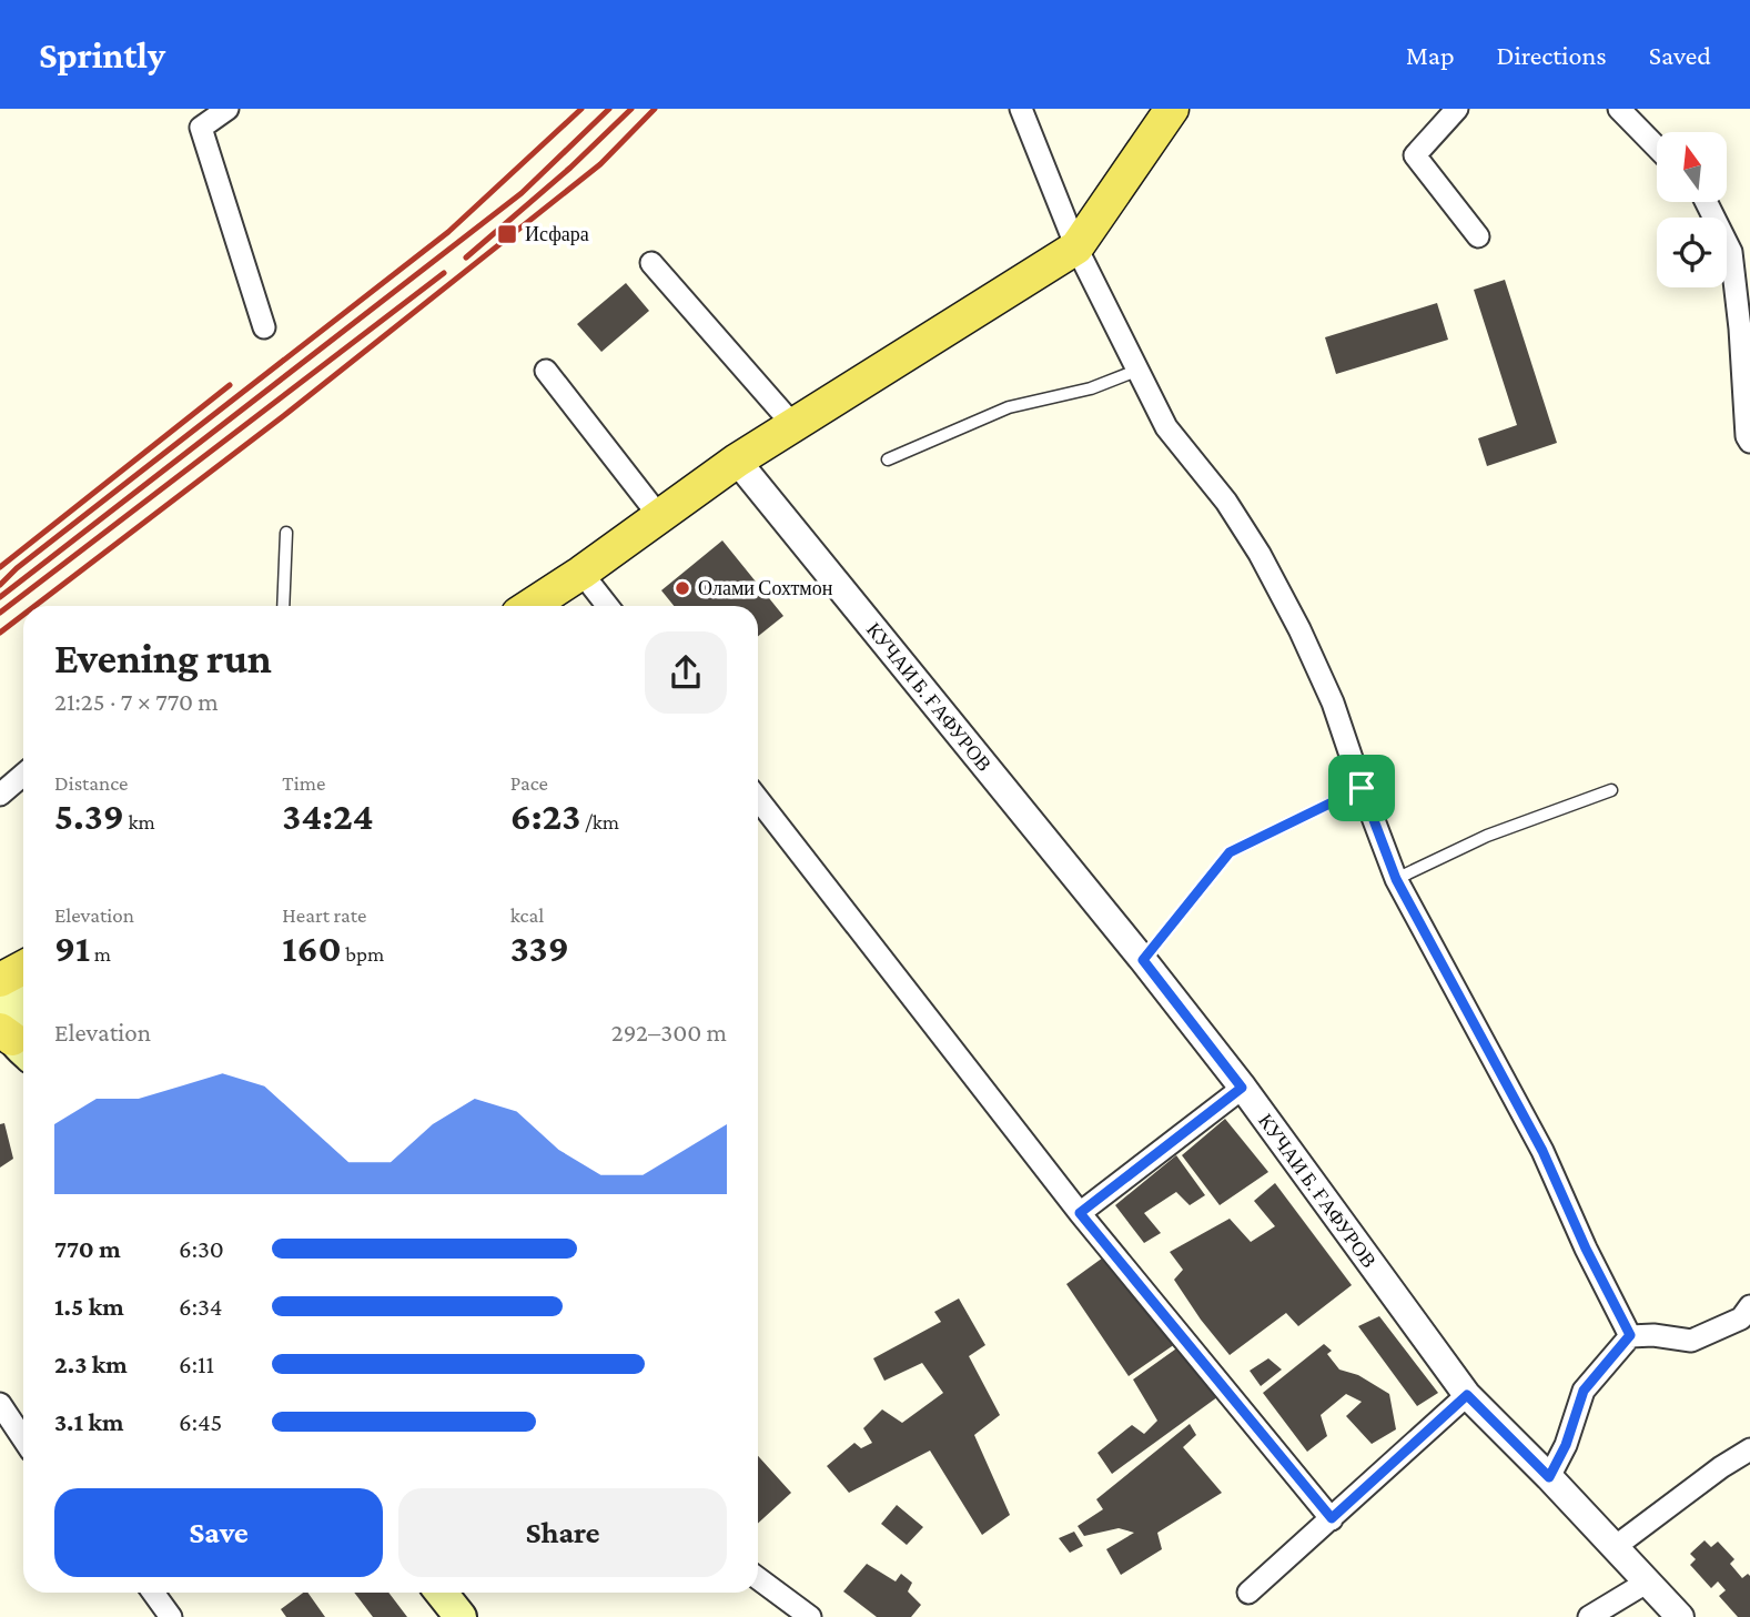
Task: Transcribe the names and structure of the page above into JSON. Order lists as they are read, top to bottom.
{
  "streets": {
    "street": ["КУЧАИ Б. ҒАФУРОВ"]
  },
  "places": {
    "transit": ["Исфара"],
    "other": ["Олами Сохтмон"]
  },
  "north": "top",
  "page": {
    "header": "Sprintly",
    "nav": ["Map", "Directions", "Saved"],
    "heading": ["Evening run", "21:25 · 7 × 770 m"],
    "stats": [
      ["Distance", "5.39 km"],
      ["Time", "34:24"],
      ["Pace", "6:23 /km"],
      ["Elevation", "91 m"],
      ["Heart rate", "160 bpm"],
      ["kcal", "339"]
    ],
    "chart": ["Elevation", "292–300 m"],
    "list": [
      {
        "name": "770 m",
        "note": "6:30"
      },
      {
        "name": "1.5 km",
        "note": "6:34"
      },
      {
        "name": "2.3 km",
        "note": "6:11"
      },
      {
        "name": "3.1 km",
        "note": "6:45"
      }
    ],
    "buttons": ["Save", "Share"]
  }
}
